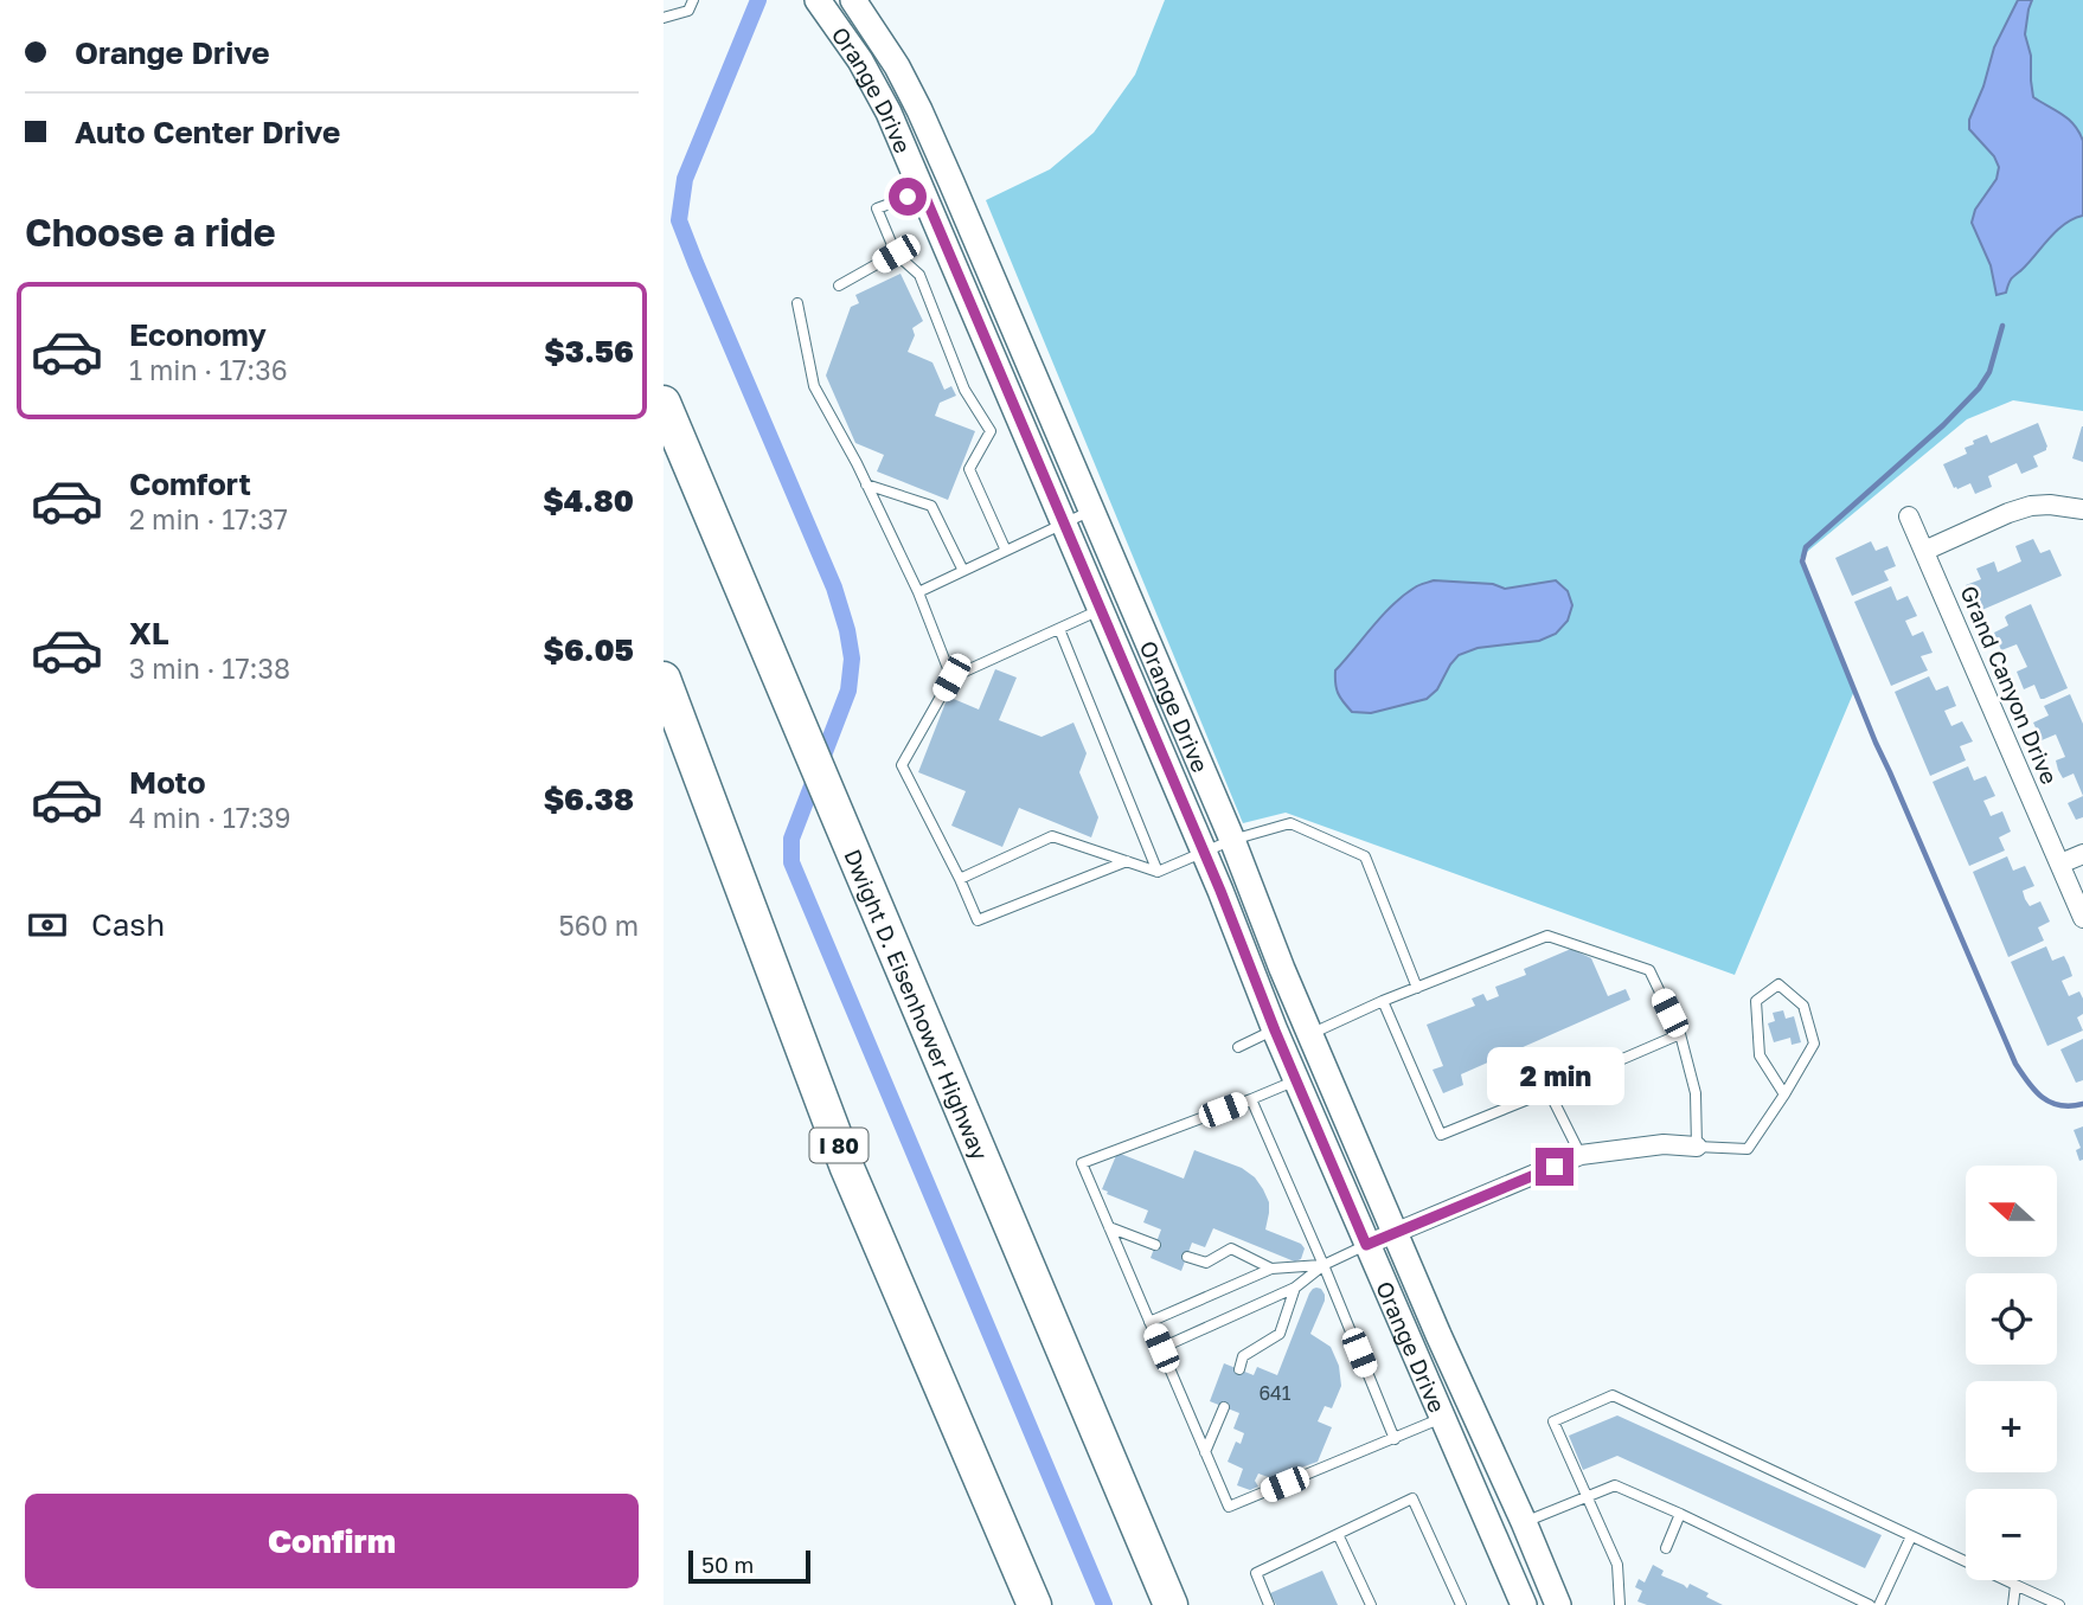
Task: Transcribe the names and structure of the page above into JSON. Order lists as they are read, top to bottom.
{
  "streets": {
    "highway": ["Dwight D. Eisenhower Highway", "I 80"],
    "street": ["Orange Drive", "Grand Canyon Drive"]
  },
  "house_numbers": ["641"],
  "scale_bar": "50 m",
  "north": "left",
  "page": {
    "banner": ["Orange Drive", "Auto Center Drive"],
    "heading": "Choose a ride",
    "list": [
      {
        "name": "Economy",
        "note": "1 min · 17:36",
        "value": "$3.56"
      },
      {
        "name": "Comfort",
        "note": "2 min · 17:37",
        "value": "$4.80"
      },
      {
        "name": "XL",
        "note": "3 min · 17:38",
        "value": "$6.05"
      },
      {
        "name": "Moto",
        "note": "4 min · 17:39",
        "value": "$6.38"
      }
    ],
    "pay": ["Cash", "560 m"],
    "bubble": "2 min",
    "map_buttons": ["+", "−"],
    "buttons": "Confirm",
    "scale": "50 m"
  }
}
